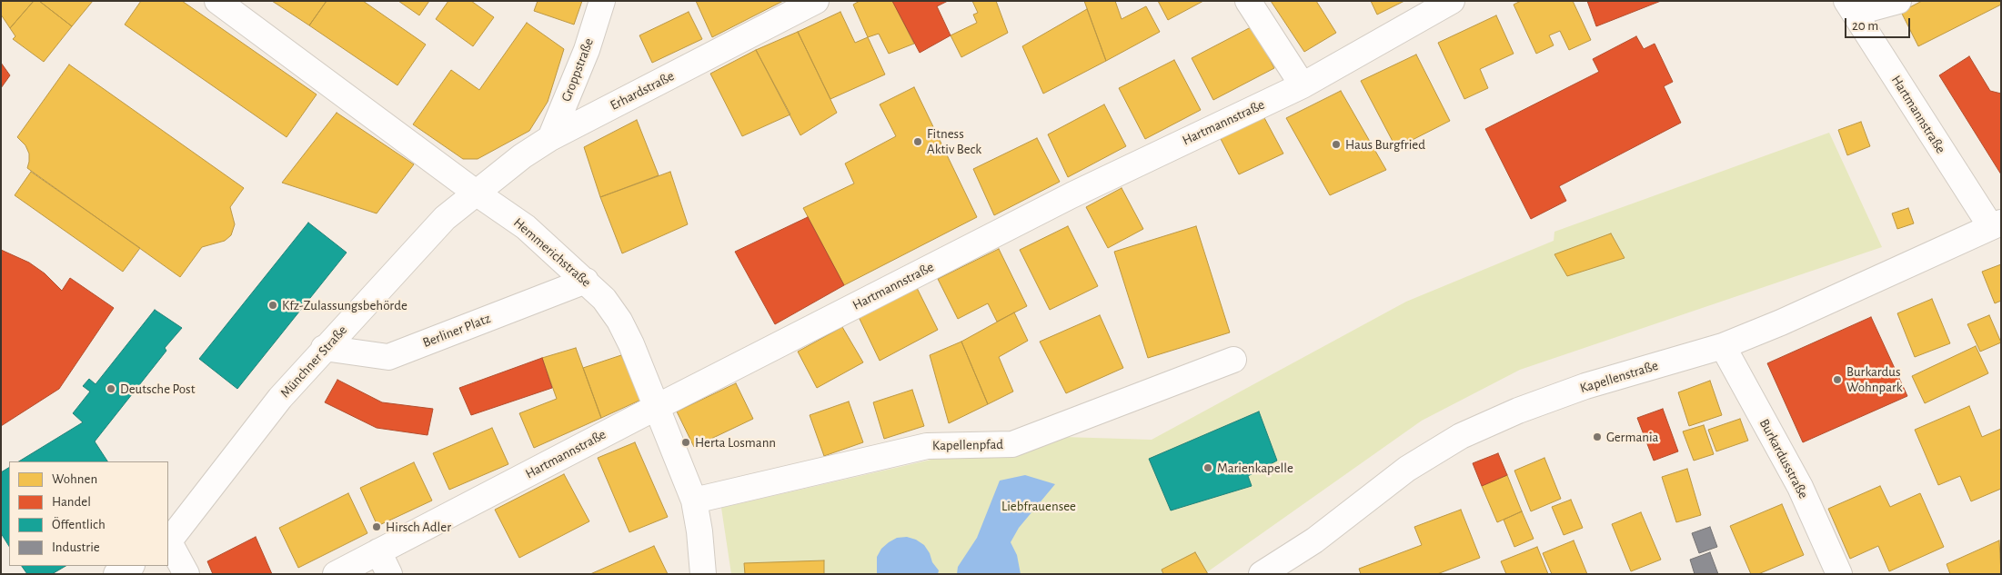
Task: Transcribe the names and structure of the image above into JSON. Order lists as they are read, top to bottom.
{
  "streets": {
    "street": [
      "Groppstraße",
      "Erhardstraße",
      "Hartmannstraße",
      "Hemmerichstraße",
      "Berliner Platz",
      "Münchner Straße",
      "Kapellenstraße",
      "Kapellenpfad",
      "Burkardusstraße"
    ]
  },
  "crossings": [
    ["Groppstraße", "Erhardstraße"],
    ["Erhardstraße", "Hemmerichstraße"],
    ["Erhardstraße", "Münchner Straße"],
    ["Hartmannstraße", "Hemmerichstraße"],
    ["Hartmannstraße", "Kapellenstraße"],
    ["Hemmerichstraße", "Berliner Platz"],
    ["Hemmerichstraße", "Münchner Straße"],
    ["Hemmerichstraße", "Kapellenpfad"],
    ["Berliner Platz", "Münchner Straße"],
    ["Kapellenstraße", "Burkardusstraße"]
  ],
  "parks": ["Liebfrauensee"],
  "places": [
    "Fitness Aktiv Beck",
    "Haus Burgfried",
    "Kfz-Zulassungsbehörde",
    "Burkardus Wohnpark",
    "Deutsche Post",
    "Germania",
    "Herta Losmann",
    "Marienkapelle",
    "Hirsch Adler"
  ],
  "legend": [
    "Wohnen",
    "Handel",
    "Öffentlich",
    "Industrie"
  ],
  "scale_bar": "20 m"
}
